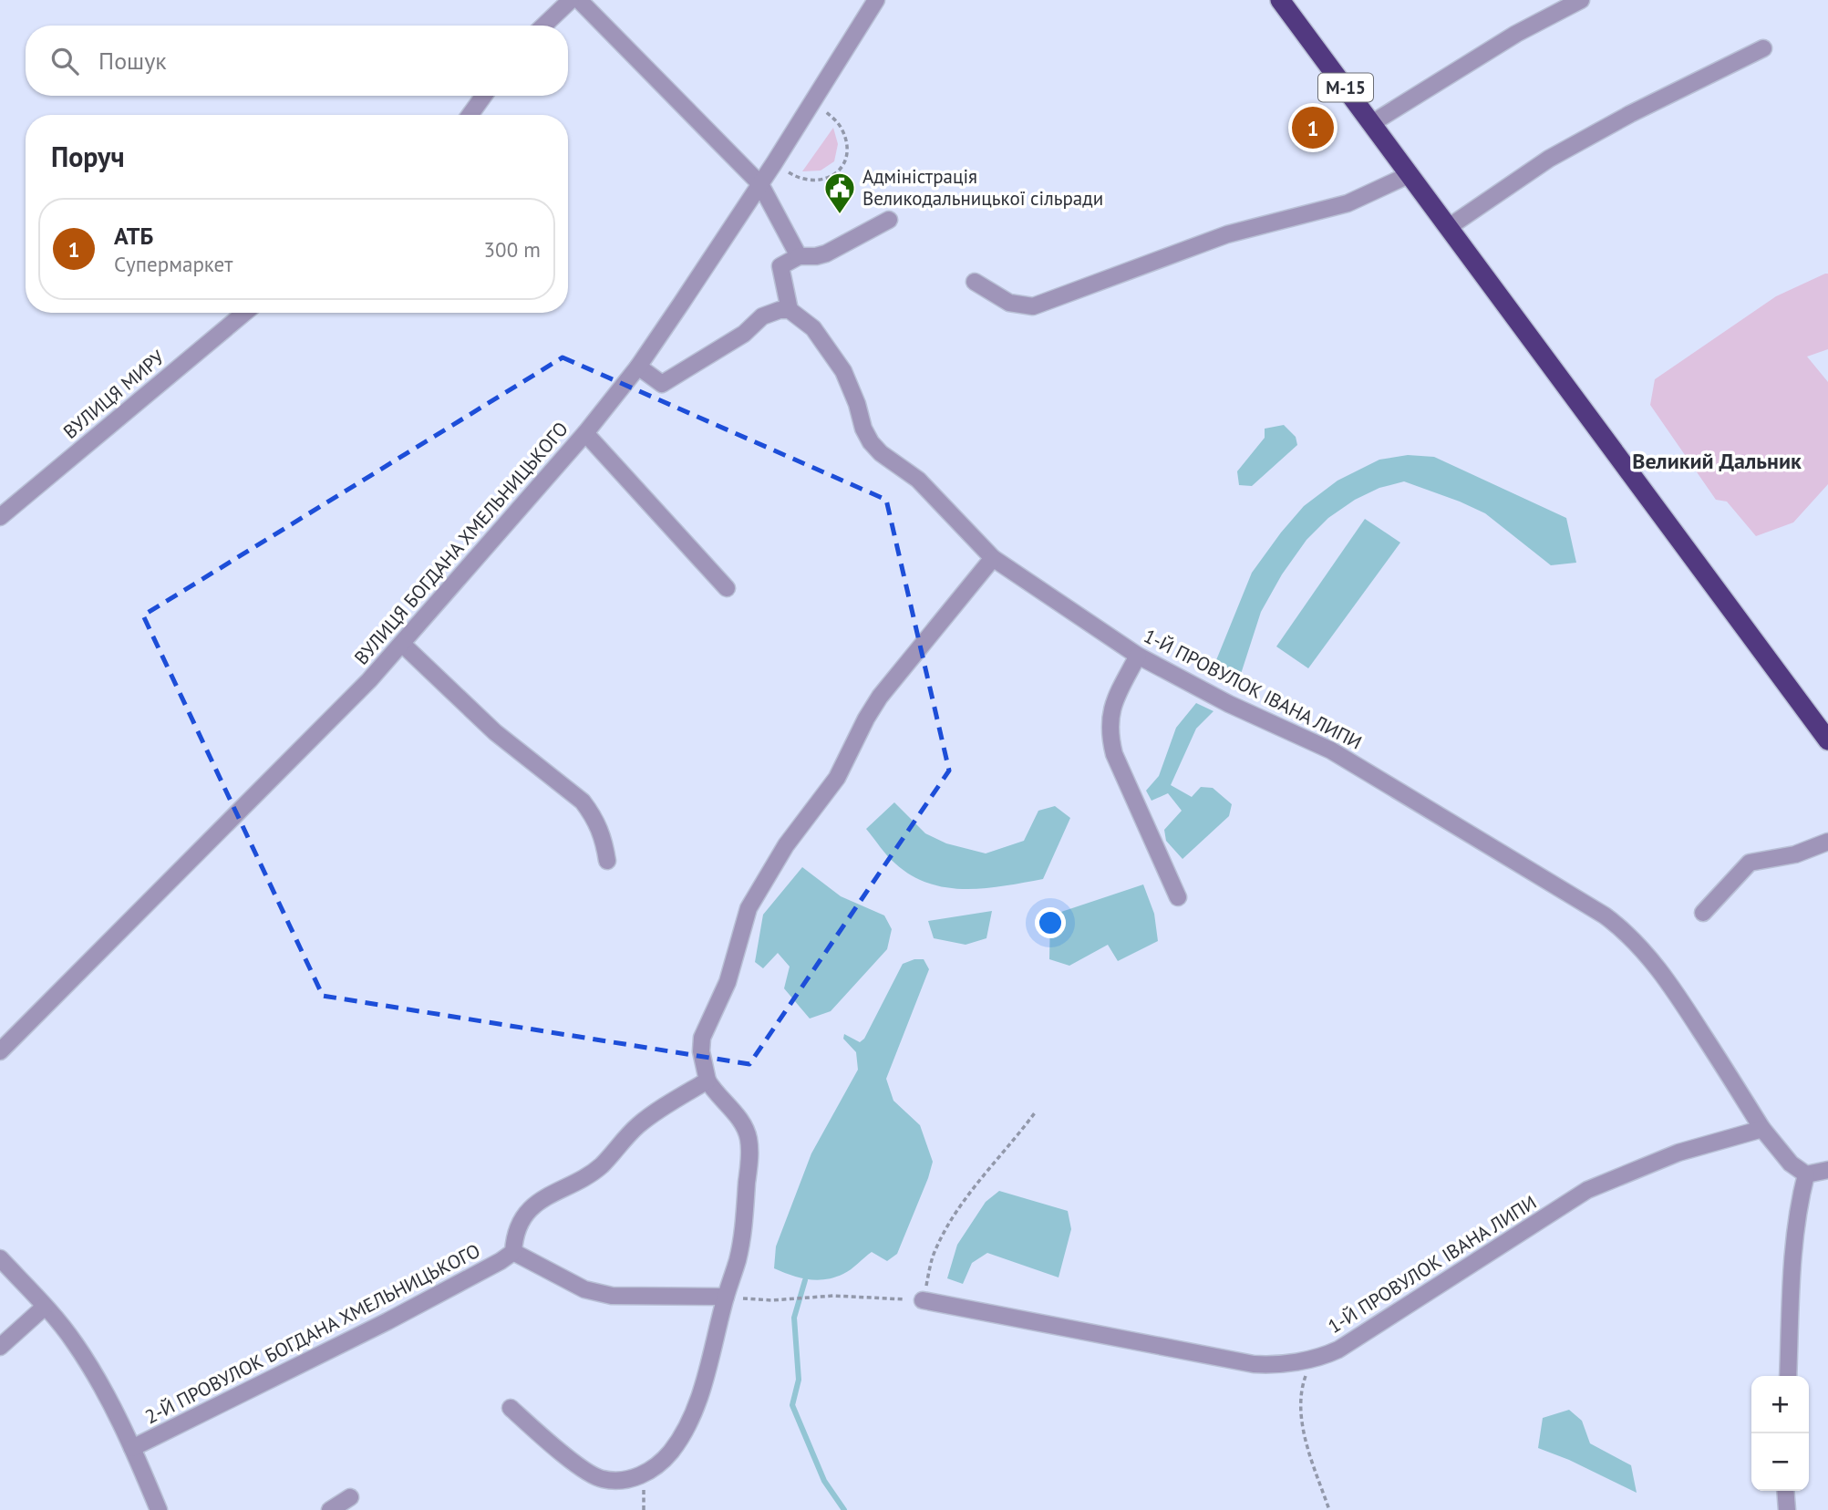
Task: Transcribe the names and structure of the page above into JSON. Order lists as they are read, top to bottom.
{
  "streets": {
    "highway": ["М-15"],
    "street": [
      "ВУЛИЦЯ МИРУ",
      "ВУЛИЦЯ БОГДАНА ХМЕЛЬНИЦЬКОГО",
      "1-Й ПРОВУЛОК ІВАНА ЛИПИ",
      "2-Й ПРОВУЛОК БОГДАНА ХМЕЛЬНИЦЬКОГО"
    ]
  },
  "districts": ["Великий Дальник"],
  "places": {
    "public building": ["Адміністрація Великодальницької сільради"]
  },
  "page": {
    "search": "Пошук",
    "pins": "1",
    "heading": "Поруч",
    "list": [
      {
        "mark": "1",
        "name": "АТБ",
        "note": "Супермаркет",
        "value": "300 m"
      }
    ],
    "map_buttons": ["+", "−"]
  }
}
